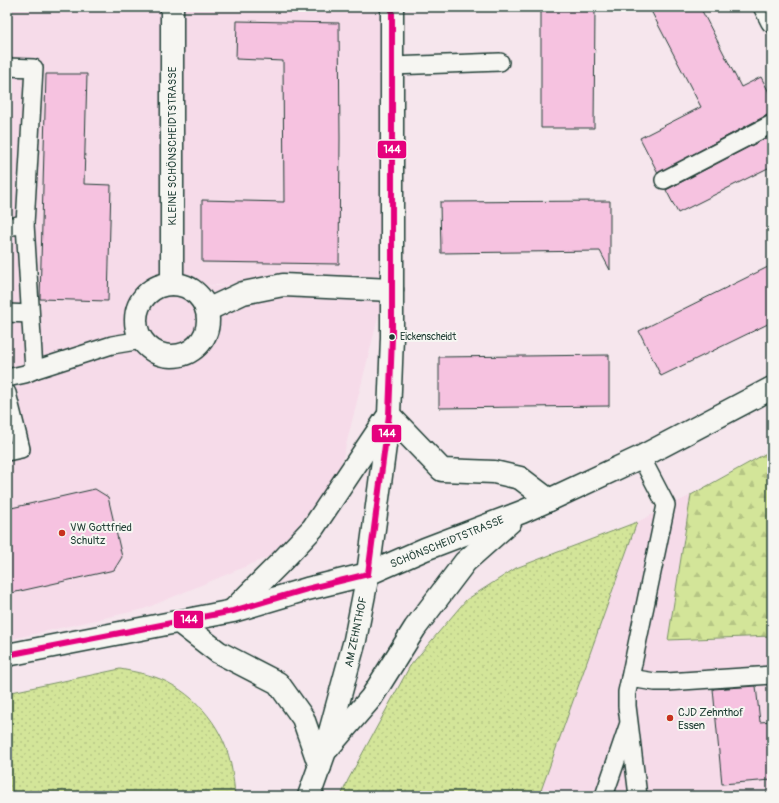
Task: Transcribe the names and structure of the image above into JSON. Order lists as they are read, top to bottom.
{
  "streets": {
    "main road": ["KLEINE SCHÖNSCHEIDTSTRASSE", "SCHÖNSCHEIDTSTRASSE", "AM ZEHNTHOF"]
  },
  "crossings": [
    ["SCHÖNSCHEIDTSTRASSE", "AM ZEHNTHOF"]
  ],
  "places": ["Eickenscheidt", "VW Gottfried Schultz", "CJD Zehnthof Essen"],
  "lines": ["transit line 144"]
}
